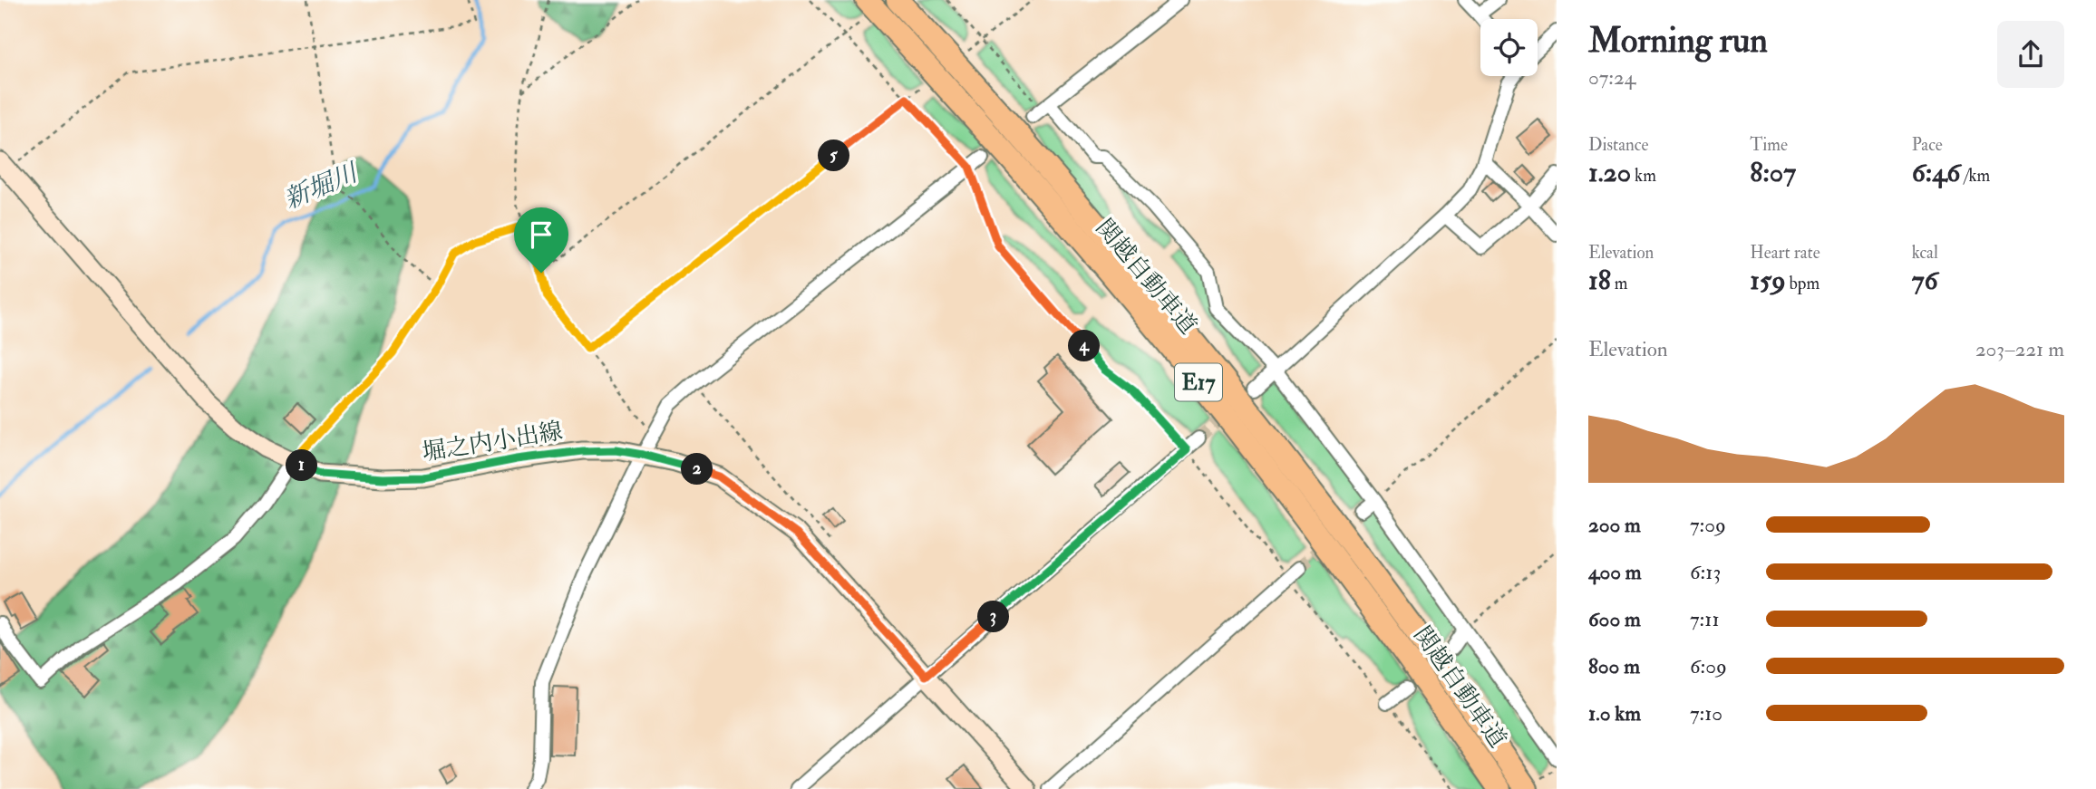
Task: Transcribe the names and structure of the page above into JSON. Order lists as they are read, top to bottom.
{
  "streets": {
    "highway": ["関越自動車道", "E17"],
    "main road": ["堀之内小出線"]
  },
  "water": ["新堀川"],
  "page": {
    "heading": ["Morning run", "07:24"],
    "stats": [
      ["Distance", "1.20 km"],
      ["Time", "8:07"],
      ["Pace", "6:46 /km"],
      ["Elevation", "18 m"],
      ["Heart rate", "159 bpm"],
      ["kcal", "76"]
    ],
    "pins": [
      "5",
      "4",
      "1",
      "2",
      "3"
    ],
    "chart": ["Elevation", "203–221 m"],
    "list": [
      {
        "name": "200 m",
        "note": "7:09"
      },
      {
        "name": "400 m",
        "note": "6:13"
      },
      {
        "name": "600 m",
        "note": "7:11"
      },
      {
        "name": "800 m",
        "note": "6:09"
      },
      {
        "name": "1.0 km",
        "note": "7:10"
      }
    ]
  }
}
